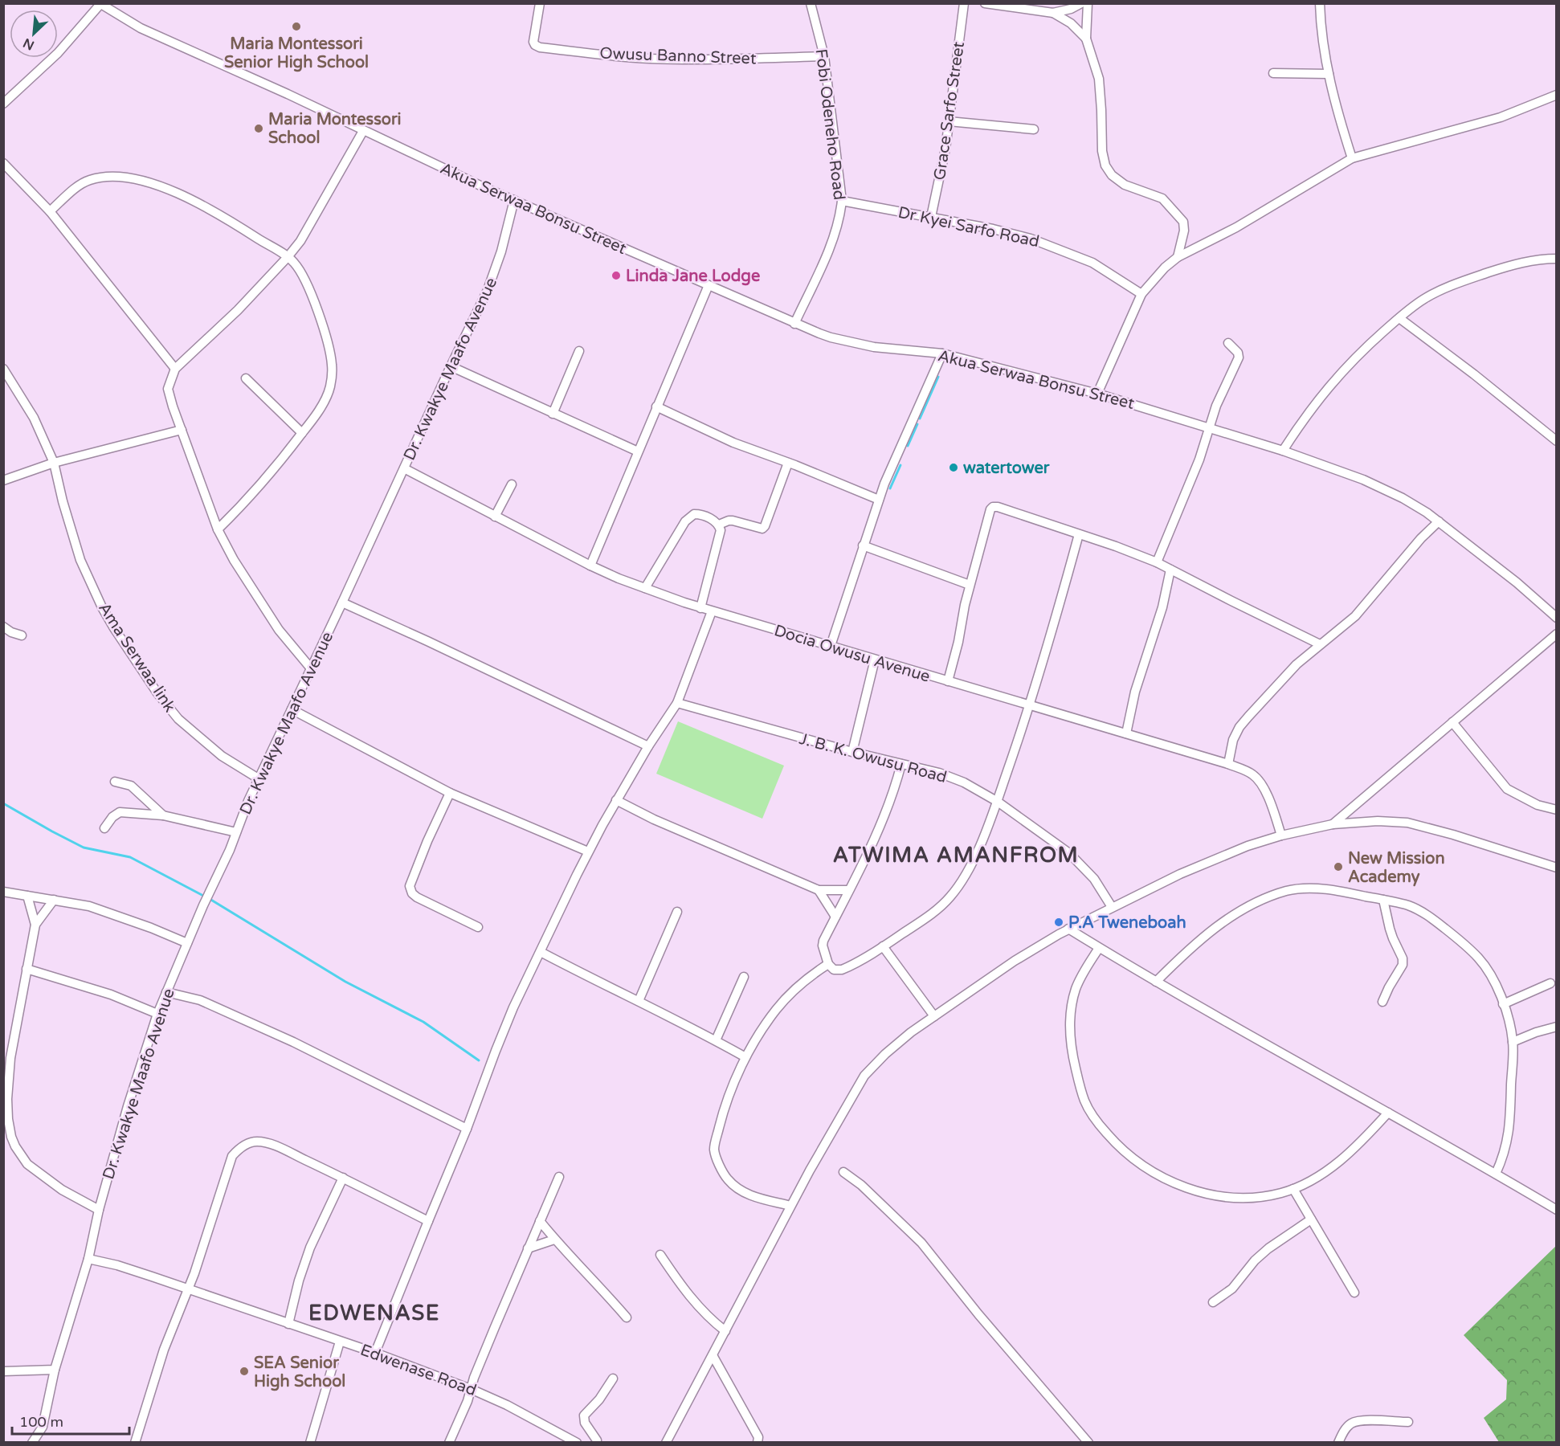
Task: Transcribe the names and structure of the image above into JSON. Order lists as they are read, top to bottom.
{
  "streets": {
    "street": [
      "Owusu Banno Street",
      "Grace Sarfo Street",
      "Fobi Odeneho Road",
      "Akua Serwaa Bonsu Street",
      "Dr Kyei Sarfo Road",
      "Dr. Kwakye Maafo Avenue",
      "Docia Owusu Avenue",
      "Ama Serwaa link",
      "J. B. K. Owusu Road",
      "Edwenase Road"
    ]
  },
  "crossings": [
    ["Owusu Banno Street", "Fobi Odeneho Road"],
    ["Grace Sarfo Street", "Dr Kyei Sarfo Road"],
    ["Fobi Odeneho Road", "Akua Serwaa Bonsu Street"],
    ["Fobi Odeneho Road", "Dr Kyei Sarfo Road"],
    ["Akua Serwaa Bonsu Street", "Dr. Kwakye Maafo Avenue"],
    ["Dr. Kwakye Maafo Avenue", "Docia Owusu Avenue"],
    ["Dr. Kwakye Maafo Avenue", "Ama Serwaa link"],
    ["Dr. Kwakye Maafo Avenue", "Edwenase Road"]
  ],
  "districts": ["ATWIMA AMANFROM", "EDWENASE"],
  "places": [
    "Maria Montessori Senior High School",
    "Maria Montessori School",
    "Linda Jane Lodge",
    "watertower",
    "New Mission Academy",
    "P.A Tweneboah",
    "SEA Senior High School"
  ],
  "scale_bar": "100 m",
  "north": "bottom left"
}
